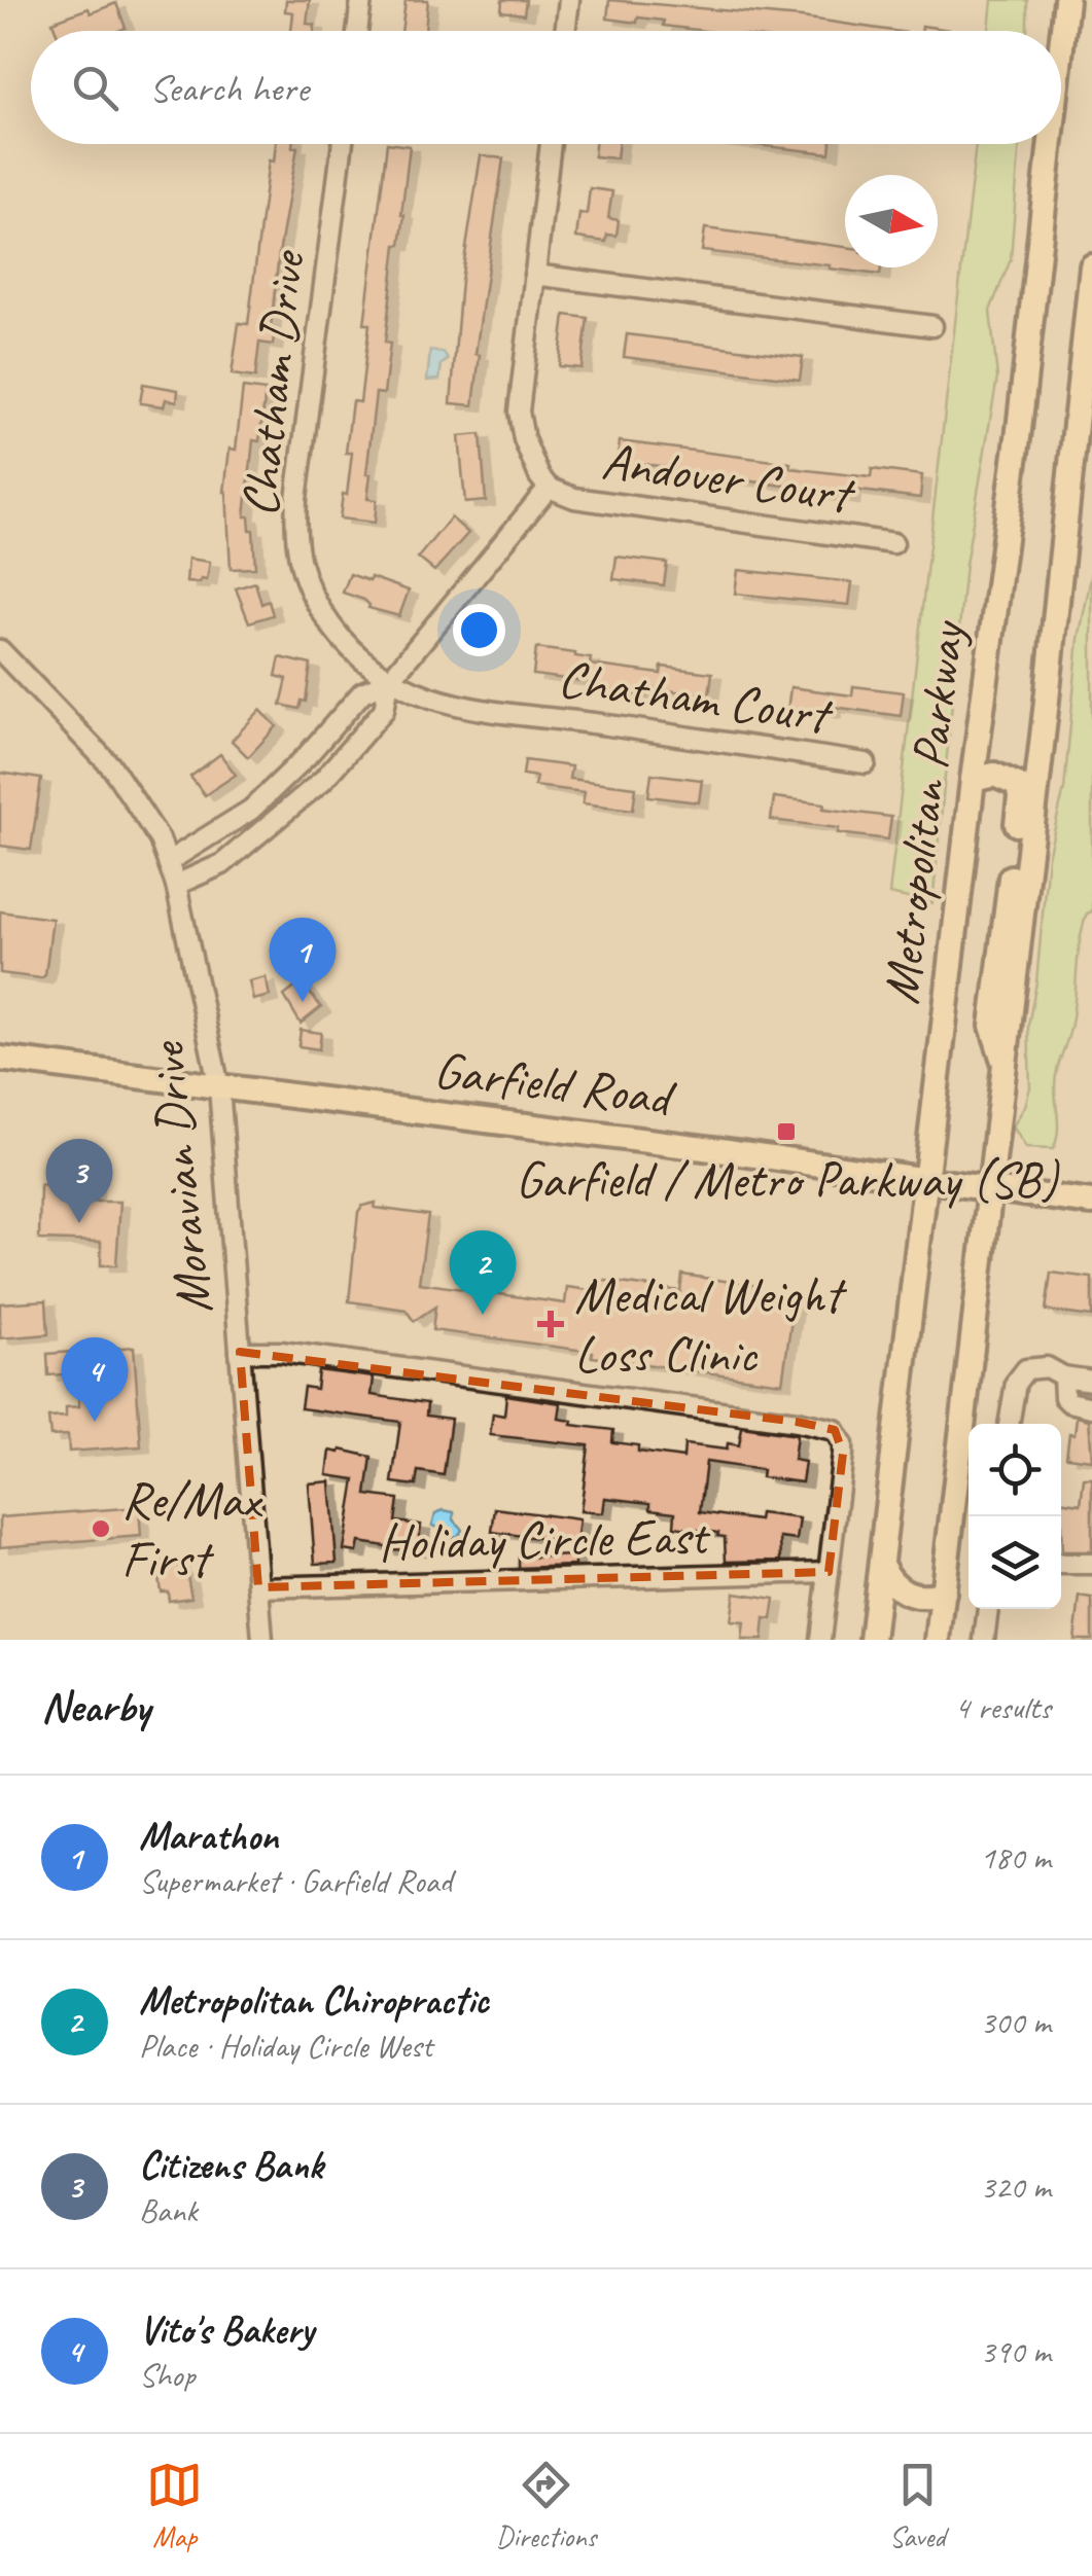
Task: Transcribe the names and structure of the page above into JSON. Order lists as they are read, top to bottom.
{
  "streets": {
    "main road": ["Metropolitan Parkway", "Garfield Road"],
    "street": [
      "Chatham Drive",
      "Andover Court",
      "Chatham Court",
      "Moravian Drive",
      "Holiday Circle East"
    ]
  },
  "crossings": [
    ["Chatham Drive", "Chatham Court"],
    ["Metropolitan Parkway", "Garfield Road"],
    ["Garfield Road", "Moravian Drive"],
    ["Moravian Drive", "Holiday Circle East"]
  ],
  "places": {
    "transit": ["Garfield / Metro Parkway (SB)"],
    "health": ["Medical Weight Loss Clinic"],
    "other": ["Re/Max First"]
  },
  "north": "right",
  "page": {
    "search": "Search here",
    "pins": [
      "1",
      "3",
      "2",
      "4"
    ],
    "heading": ["Nearby", "4 results"],
    "list": [
      {
        "mark": "1",
        "name": "Marathon",
        "note": "Supermarket · Garfield Road",
        "value": "180 m"
      },
      {
        "mark": "2",
        "name": "Metropolitan Chiropractic",
        "note": "Place · Holiday Circle West",
        "value": "300 m"
      },
      {
        "mark": "3",
        "name": "Citizens Bank",
        "note": "Bank",
        "value": "320 m"
      },
      {
        "mark": "4",
        "name": "Vito's Bakery",
        "note": "Shop",
        "value": "390 m"
      }
    ],
    "nav": ["Map", "Directions", "Saved"]
  }
}
